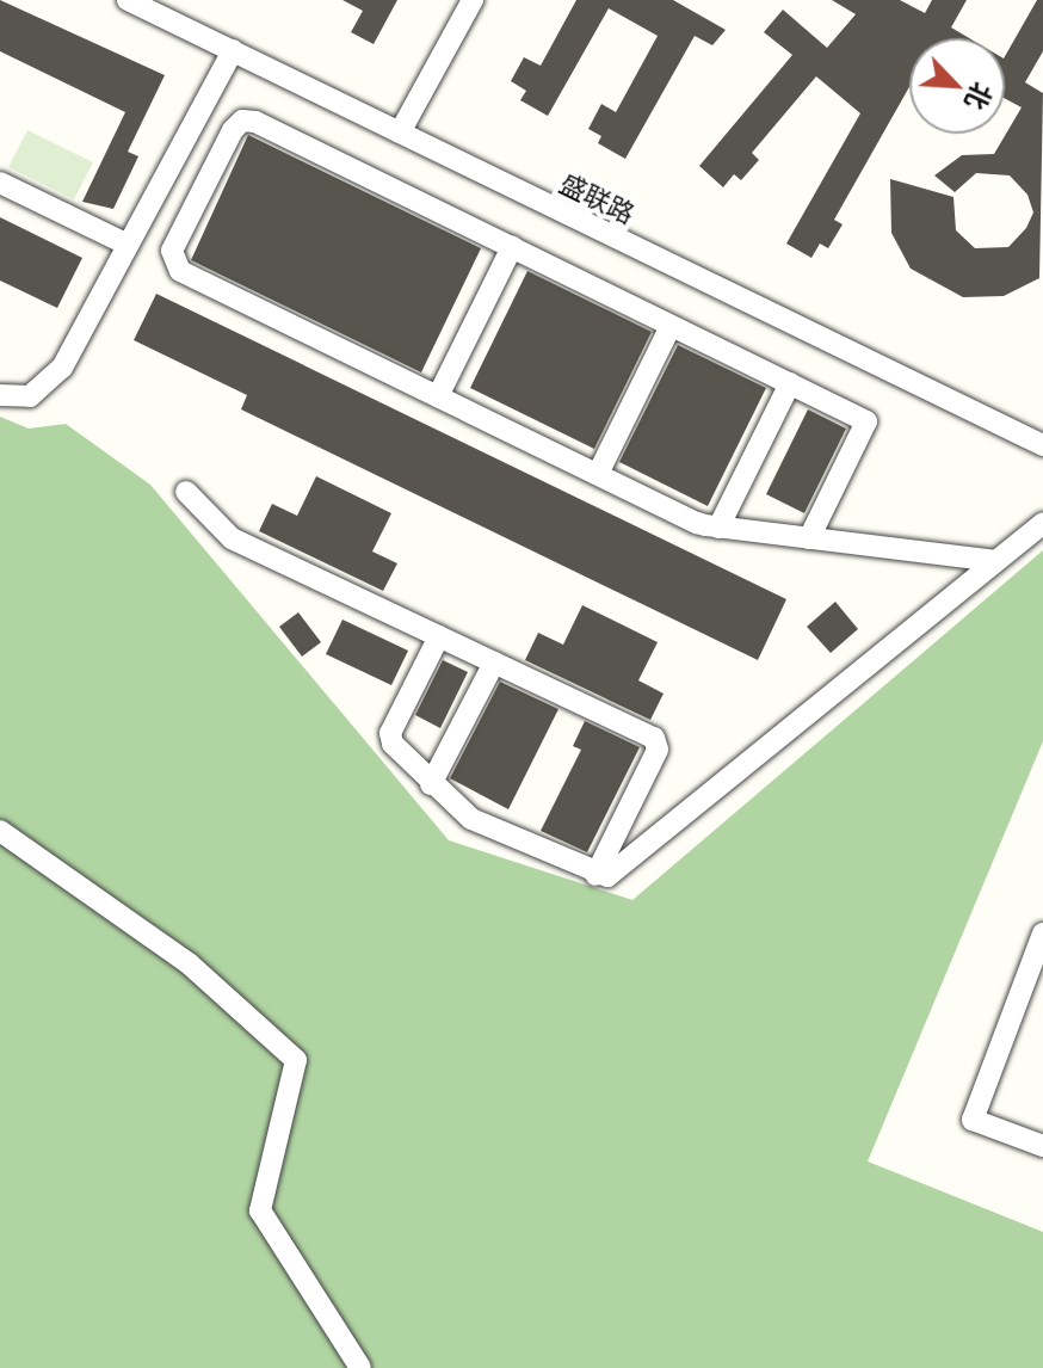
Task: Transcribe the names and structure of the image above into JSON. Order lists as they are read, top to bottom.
{
  "streets": {
    "street": ["盛联路"]
  },
  "north": "bottom right"
}
